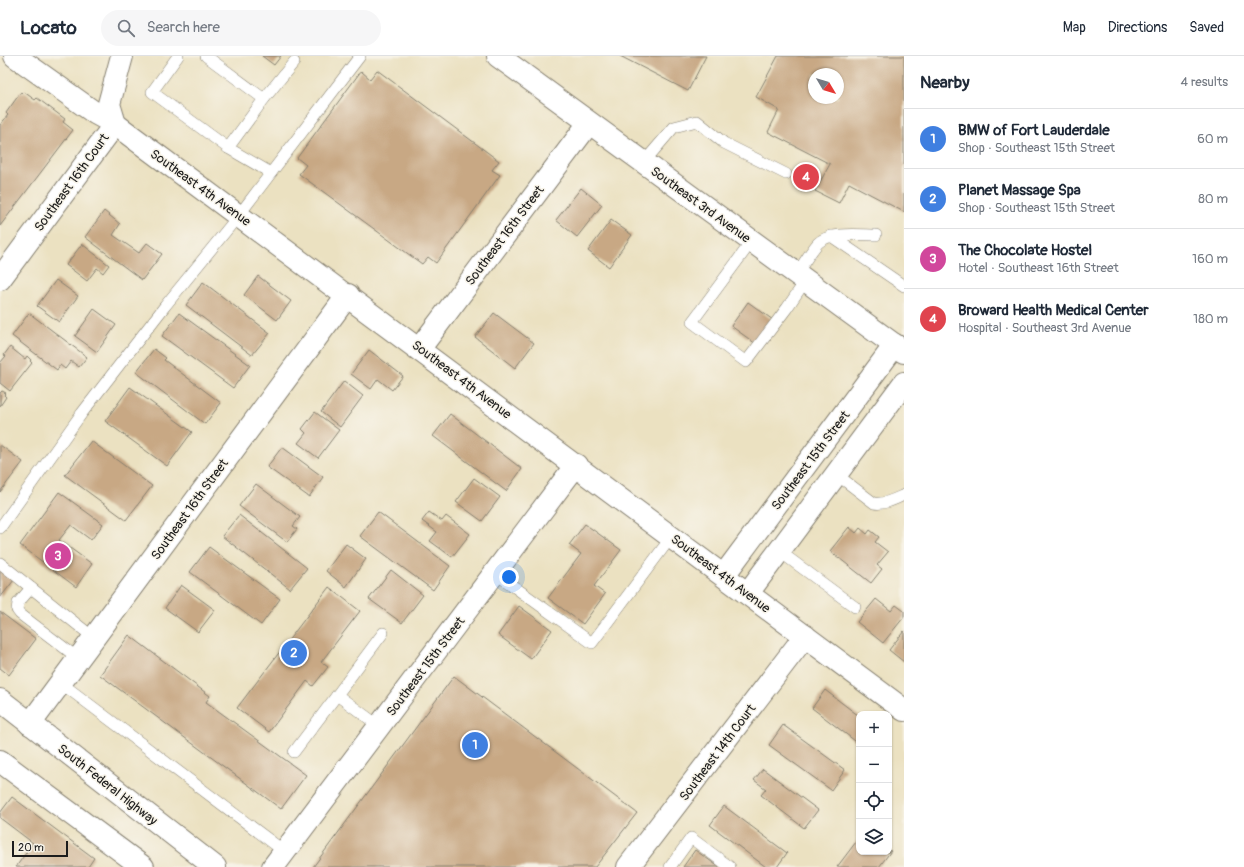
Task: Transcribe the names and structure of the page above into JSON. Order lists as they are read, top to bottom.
{
  "streets": {
    "street": [
      "Southeast 16th Court",
      "Southeast 4th Avenue",
      "Southeast 3rd Avenue",
      "Southeast 16th Street",
      "Southeast 15th Street",
      "Southeast 14th Court",
      "South Federal Highway"
    ]
  },
  "crossings": [
    ["Southeast 16th Court", "Southeast 4th Avenue"],
    ["Southeast 4th Avenue", "Southeast 16th Street"],
    ["Southeast 4th Avenue", "Southeast 15th Street"],
    ["Southeast 4th Avenue", "Southeast 14th Court"],
    ["Southeast 3rd Avenue", "Southeast 16th Street"],
    ["Southeast 3rd Avenue", "Southeast 15th Street"],
    ["Southeast 16th Street", "South Federal Highway"]
  ],
  "scale_bar": "20 m",
  "north": "bottom right",
  "page": {
    "header": "Locato",
    "search": "Search here",
    "nav": ["Map", "Directions", "Saved"],
    "heading": ["Nearby", "4 results"],
    "list": [
      {
        "mark": "1",
        "name": "BMW of Fort Lauderdale",
        "note": "Shop · Southeast 15th Street",
        "value": "60 m"
      },
      {
        "mark": "2",
        "name": "Planet Massage Spa",
        "note": "Shop · Southeast 15th Street",
        "value": "80 m"
      },
      {
        "mark": "3",
        "name": "The Chocolate Hostel",
        "note": "Hotel · Southeast 16th Street",
        "value": "160 m"
      },
      {
        "mark": "4",
        "name": "Broward Health Medical Center",
        "note": "Hospital · Southeast 3rd Avenue",
        "value": "180 m"
      }
    ],
    "pins": [
      "4",
      "3",
      "2",
      "1"
    ],
    "map_buttons": ["+", "−"],
    "scale": "20 m"
  }
}
